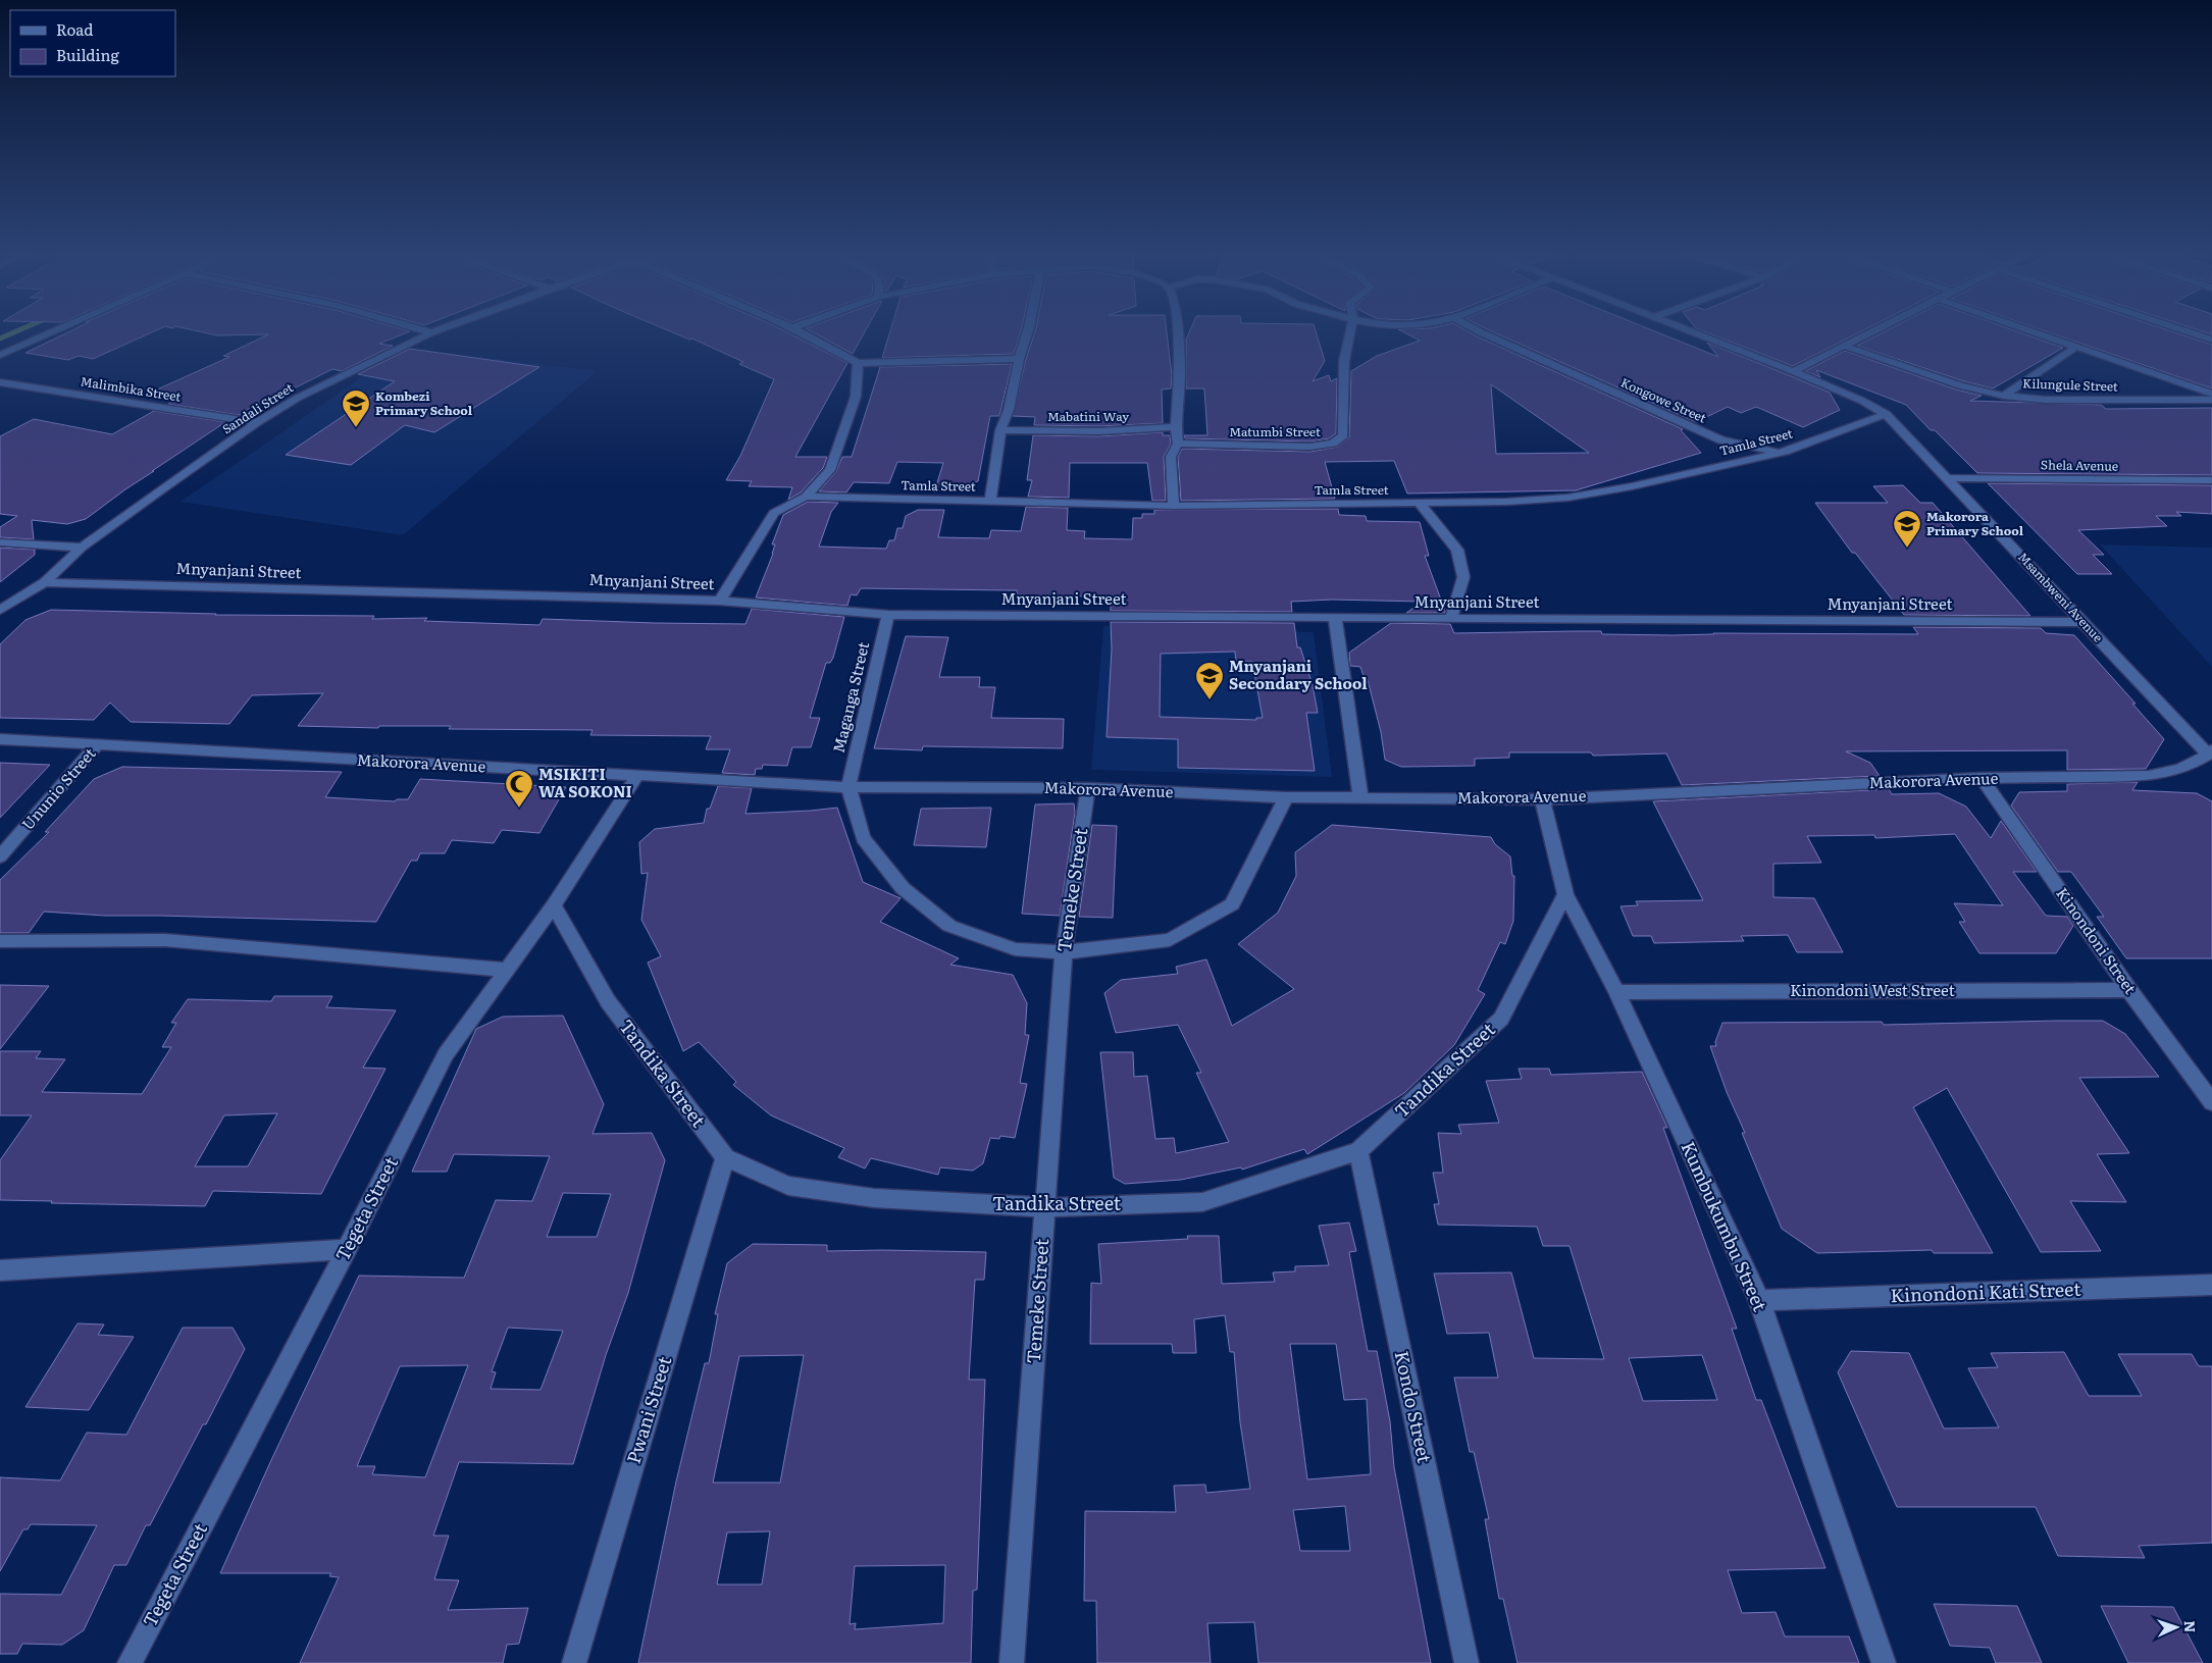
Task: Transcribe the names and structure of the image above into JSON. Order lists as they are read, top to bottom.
{
  "streets": {
    "street": [
      "Kilungule Street",
      "Malimbika Street",
      "Kongowe Street",
      "Sandali Street",
      "Mabatini Way",
      "Matumbi Street",
      "Tamla Street",
      "Shela Avenue",
      "Mnyanjani Street",
      "Msambweni Avenue",
      "Maganga Street",
      "Makorora Avenue",
      "Ununio Street",
      "Temeke Street",
      "Kinondoni Street",
      "Kinondoni West Street",
      "Tandika Street",
      "Tegeta Street",
      "Kumbukumbu Street",
      "Kinondoni Kati Street",
      "Kondo Street",
      "Pwani Street"
    ]
  },
  "crossings": [
    ["Malimbika Street", "Sandali Street"],
    ["Kongowe Street", "Tamla Street"],
    ["Sandali Street", "Mnyanjani Street"],
    ["Tamla Street", "Msambweni Avenue"],
    ["Shela Avenue", "Msambweni Avenue"],
    ["Mnyanjani Street", "Msambweni Avenue"],
    ["Mnyanjani Street", "Maganga Street"],
    ["Msambweni Avenue", "Makorora Avenue"],
    ["Maganga Street", "Makorora Avenue"],
    ["Makorora Avenue", "Ununio Street"],
    ["Makorora Avenue", "Temeke Street"],
    ["Makorora Avenue", "Kinondoni Street"],
    ["Makorora Avenue", "Tegeta Street"],
    ["Makorora Avenue", "Kumbukumbu Street"],
    ["Temeke Street", "Tandika Street"],
    ["Kinondoni Street", "Kinondoni West Street"],
    ["Kinondoni West Street", "Kumbukumbu Street"],
    ["Tandika Street", "Tegeta Street"],
    ["Tandika Street", "Kumbukumbu Street"],
    ["Tandika Street", "Kondo Street"],
    ["Tandika Street", "Pwani Street"],
    ["Kumbukumbu Street", "Kinondoni Kati Street"]
  ],
  "places": {
    "school or university": ["Kombezi Primary School", "Makorora Primary School", "Mnyanjani Secondary School"],
    "mosque": ["MSIKITI WA SOKONI"]
  },
  "legend": ["Road", "Building"],
  "north": "right"
}
